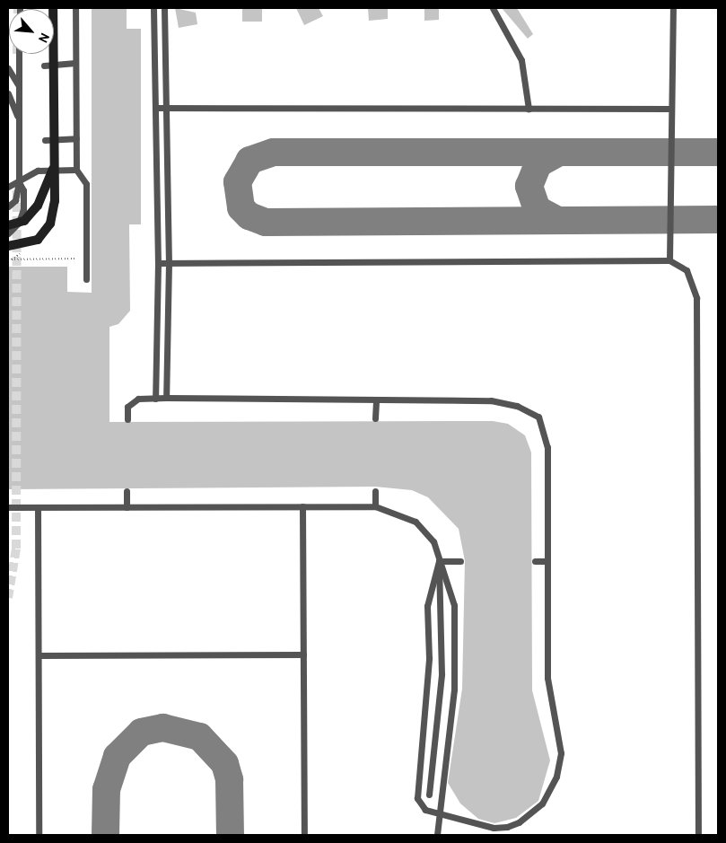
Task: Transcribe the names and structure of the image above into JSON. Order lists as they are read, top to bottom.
{
  "north": "bottom right"
}
